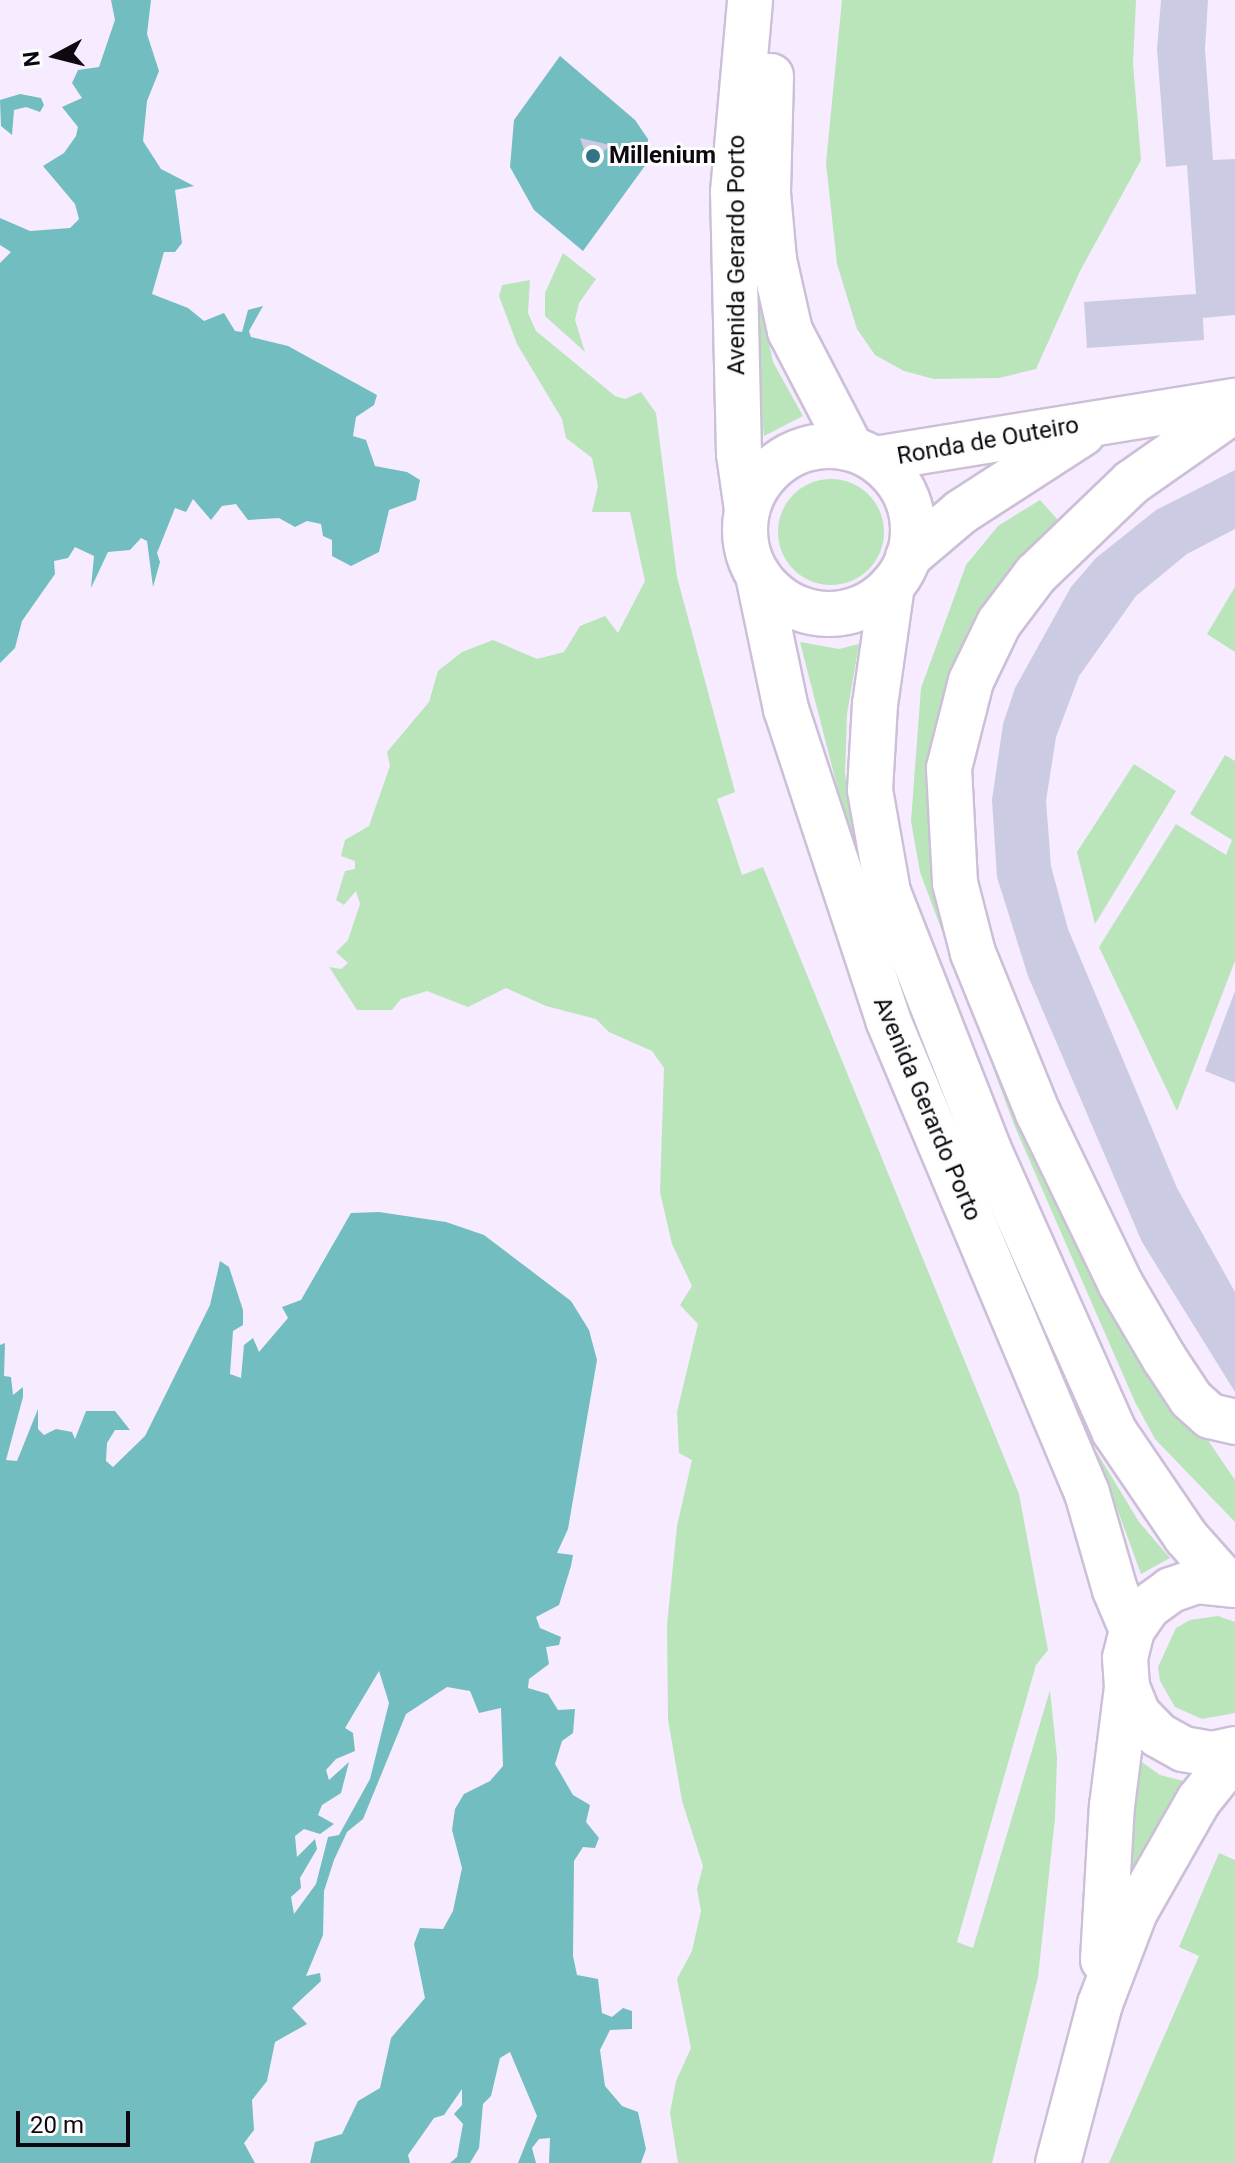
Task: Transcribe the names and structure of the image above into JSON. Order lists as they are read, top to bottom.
{
  "streets": {
    "street": ["Avenida Gerardo Porto", "Ronda de Outeiro"]
  },
  "crossings": [
    ["Avenida Gerardo Porto", "Ronda de Outeiro"]
  ],
  "places": ["Millenium"],
  "scale_bar": "20 m",
  "north": "left"
}
